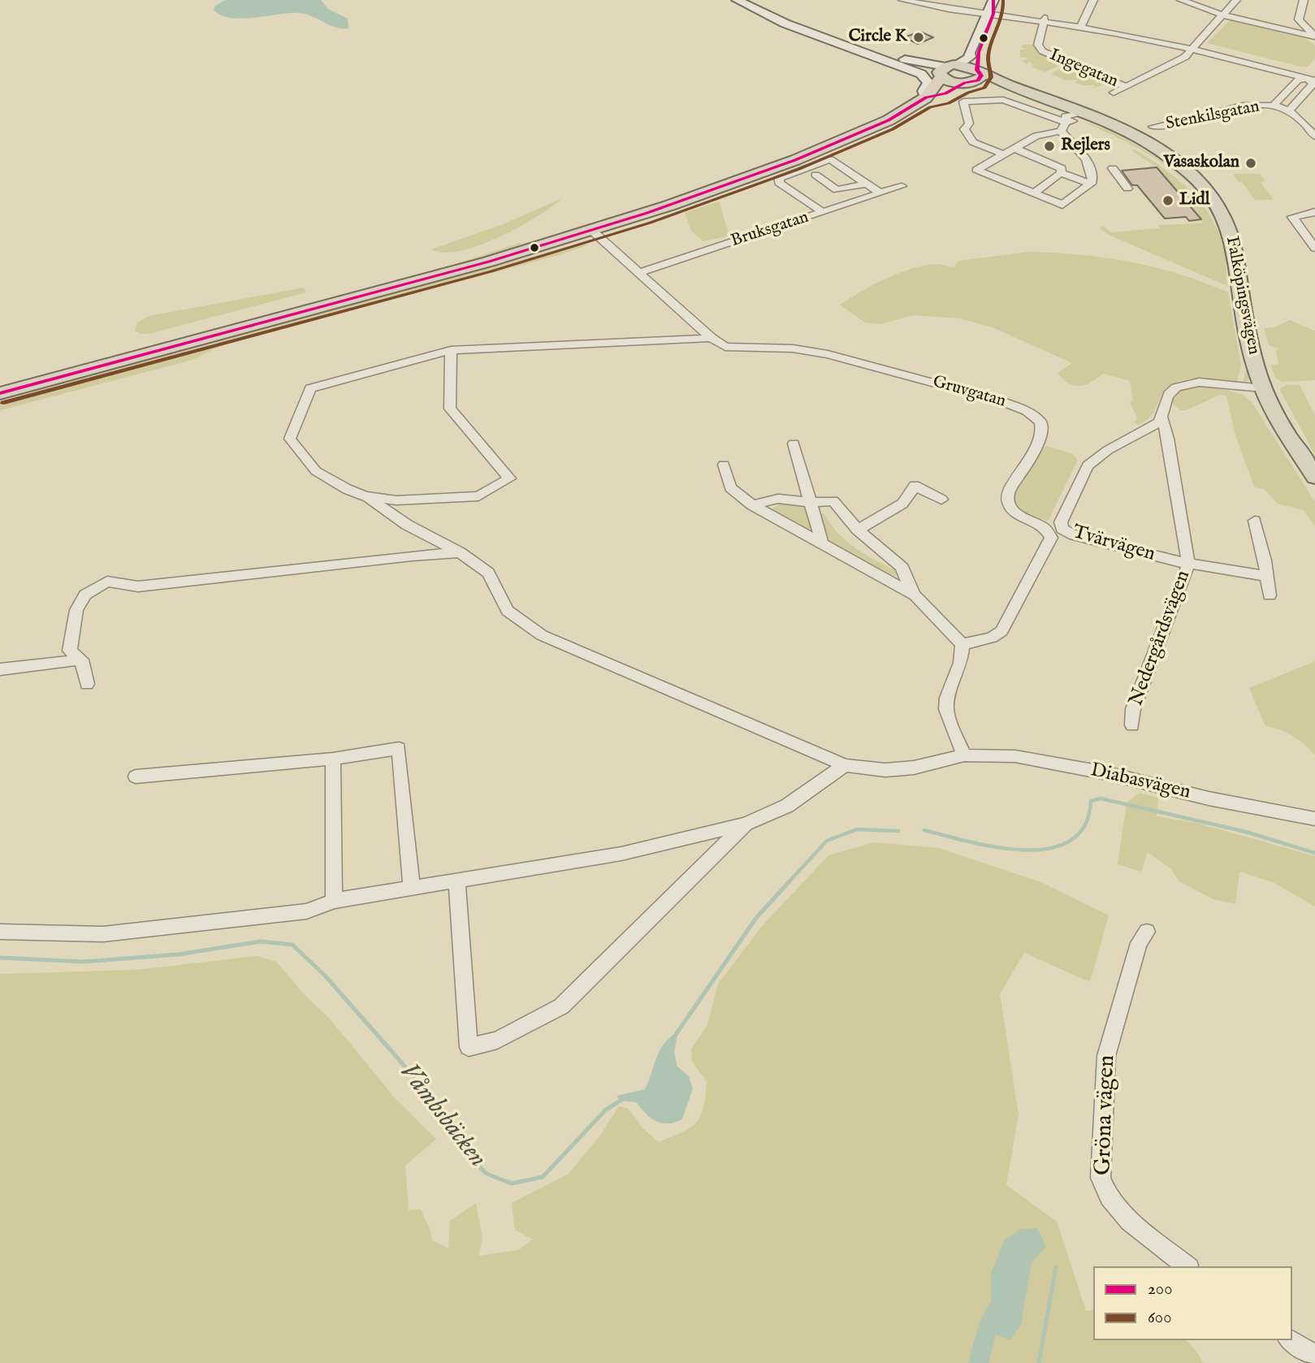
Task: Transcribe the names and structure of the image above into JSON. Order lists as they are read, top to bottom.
{
  "streets": {
    "main road": ["Falköpingsvägen"],
    "street": [
      "Ingegatan",
      "Stenkilsgatan",
      "Bruksgatan",
      "Gruvgatan",
      "Tvärvägen",
      "Nedergårdsvägen",
      "Diabasvägen",
      "Gröna vägen"
    ]
  },
  "crossings": [
    ["Bruksgatan", "Gruvgatan"],
    ["Gruvgatan", "Tvärvägen"],
    ["Tvärvägen", "Nedergårdsvägen"]
  ],
  "water": ["Våmbsbäcken"],
  "places": [
    "Circle K",
    "Rejlers",
    "Vasaskolan",
    "Lidl"
  ],
  "lines": ["transit line 200", "transit line 600"],
  "legend": ["200", "600"]
}
